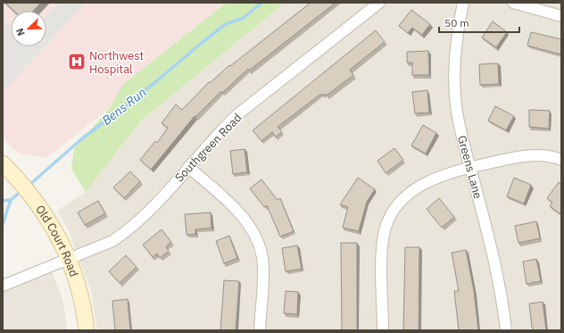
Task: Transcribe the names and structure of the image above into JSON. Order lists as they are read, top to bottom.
{
  "streets": {
    "main road": ["Old Court Road"],
    "street": ["Southgreen Road", "Greens Lane"]
  },
  "crossings": [
    ["Southgreen Road", "Old Court Road"]
  ],
  "water": ["Bens Run"],
  "places": {
    "hospital": ["Northwest Hospital"]
  },
  "scale_bar": "50 m",
  "north": "bottom left"
}
